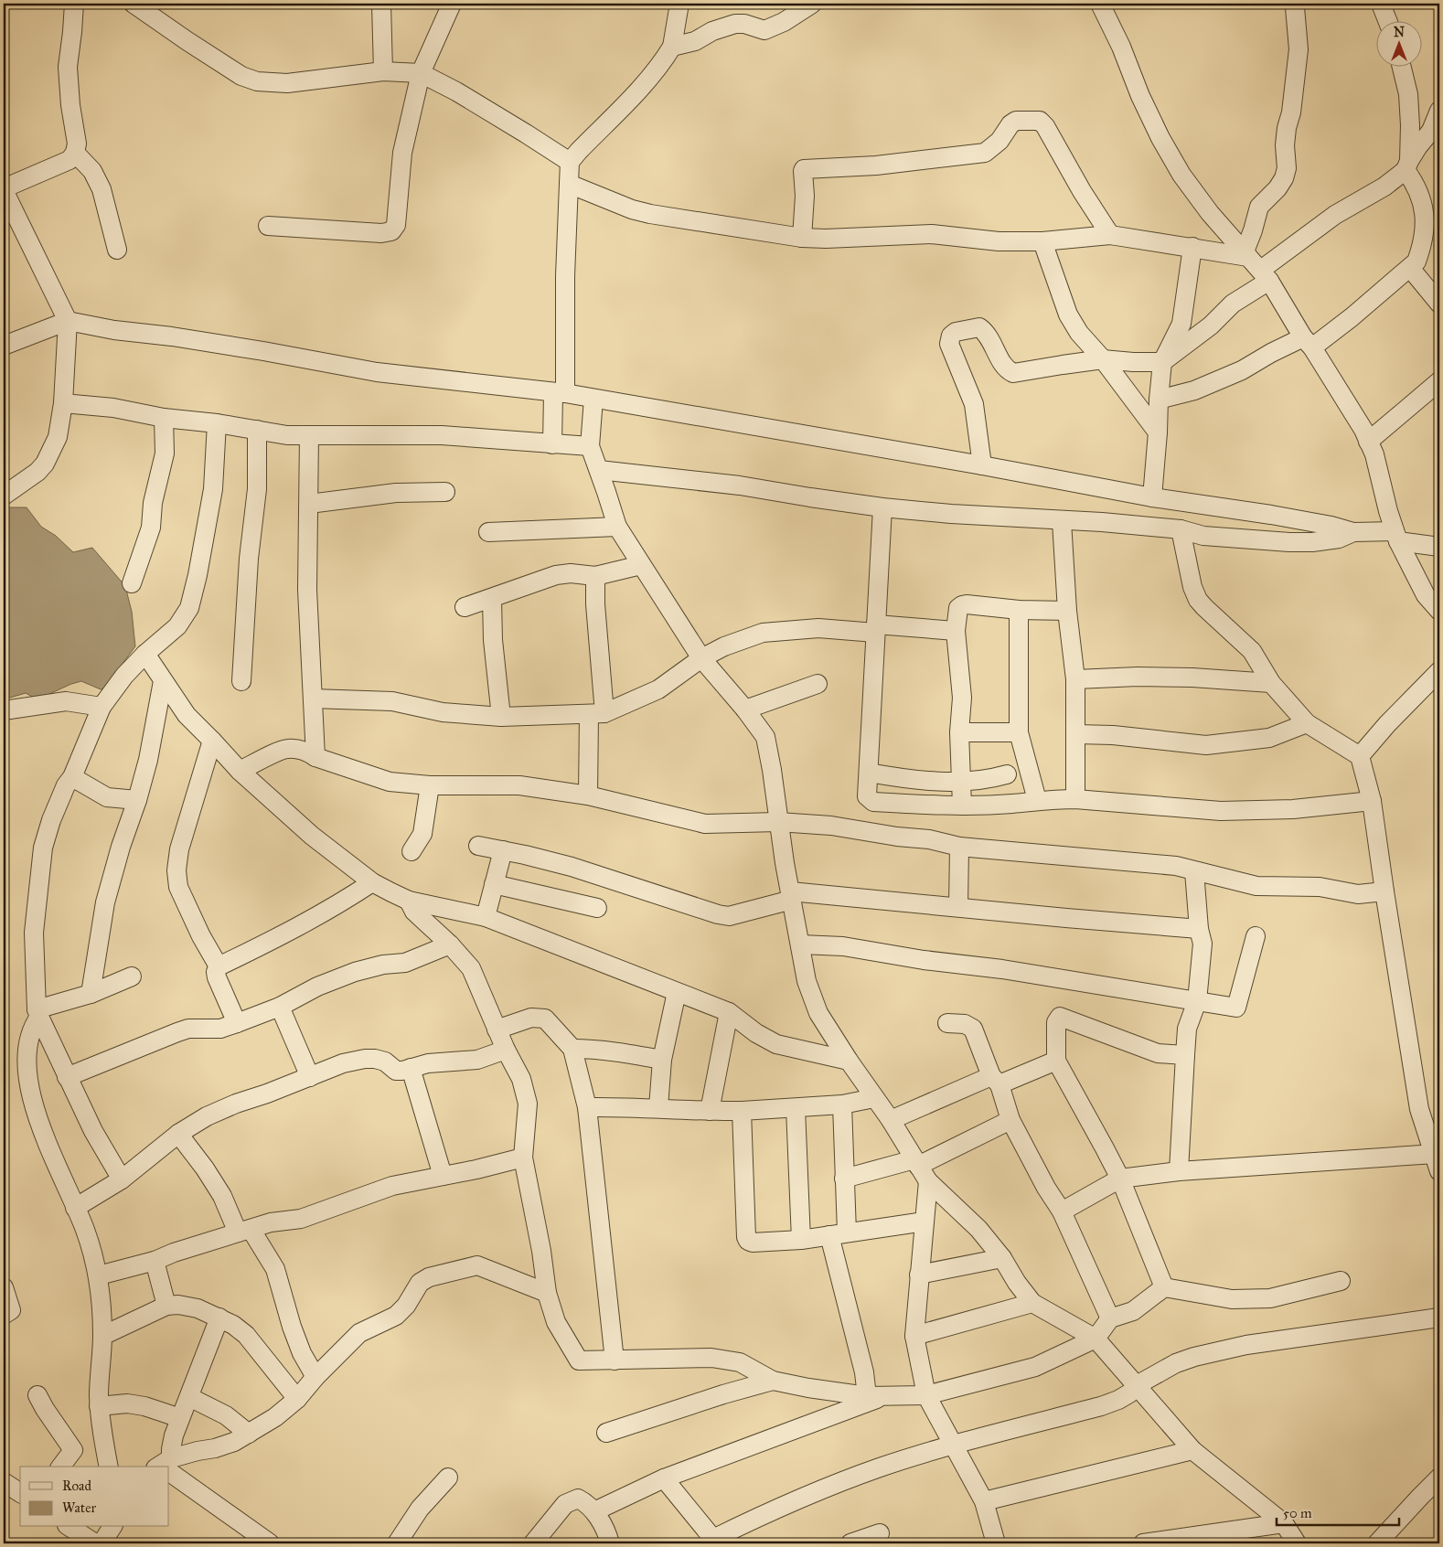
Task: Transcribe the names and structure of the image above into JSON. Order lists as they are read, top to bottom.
{
  "legend": ["Road", "Water"],
  "scale_bar": "50 m",
  "north": "top"
}
